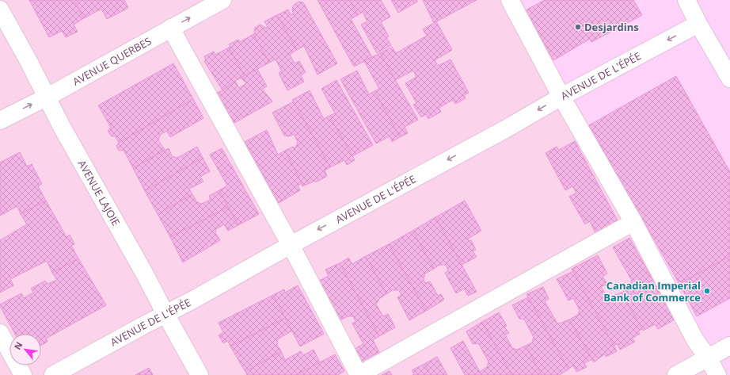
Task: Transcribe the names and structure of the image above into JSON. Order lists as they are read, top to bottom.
{
  "streets": {
    "street": ["AVENUE QUERBES", "AVENUE DE L'ÉPÉE", "AVENUE LAJOIE"]
  },
  "crossings": [
    ["AVENUE QUERBES", "AVENUE LAJOIE"],
    ["AVENUE DE L'ÉPÉE", "AVENUE LAJOIE"]
  ],
  "one_way": ["AVENUE QUERBES"],
  "places": ["Desjardins", "Canadian Imperial Bank of Commerce"],
  "north": "top left"
}
